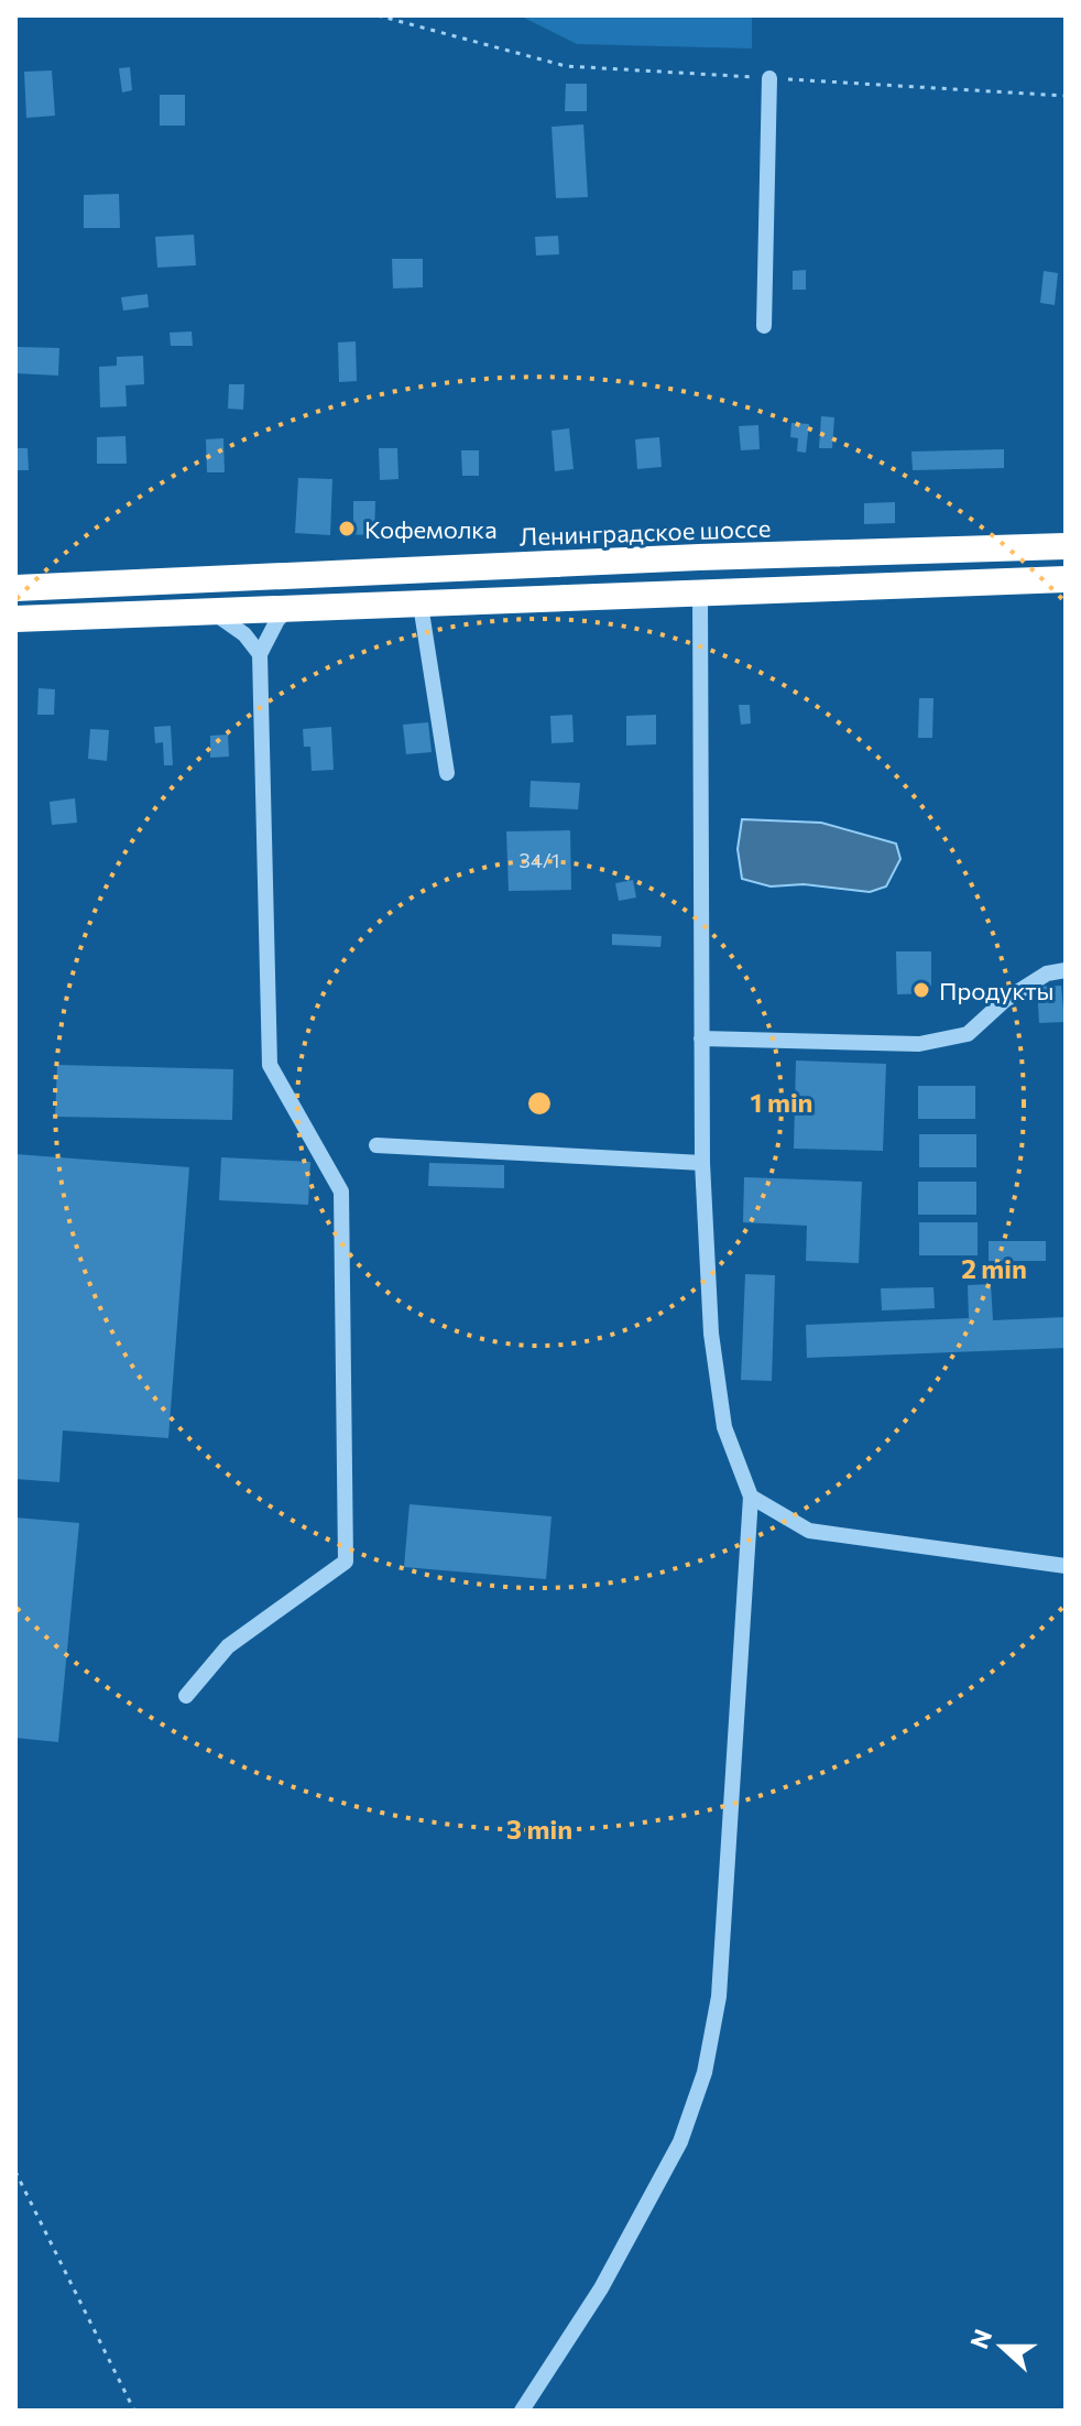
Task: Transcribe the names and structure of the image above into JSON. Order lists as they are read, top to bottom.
{
  "streets": {
    "highway": ["Ленинградское шоссе"]
  },
  "places": ["Кофемолка", "Продукты"],
  "house_numbers": ["34/1"],
  "north": "left",
  "rings": ["1 min", "2 min", "3 min"]
}
